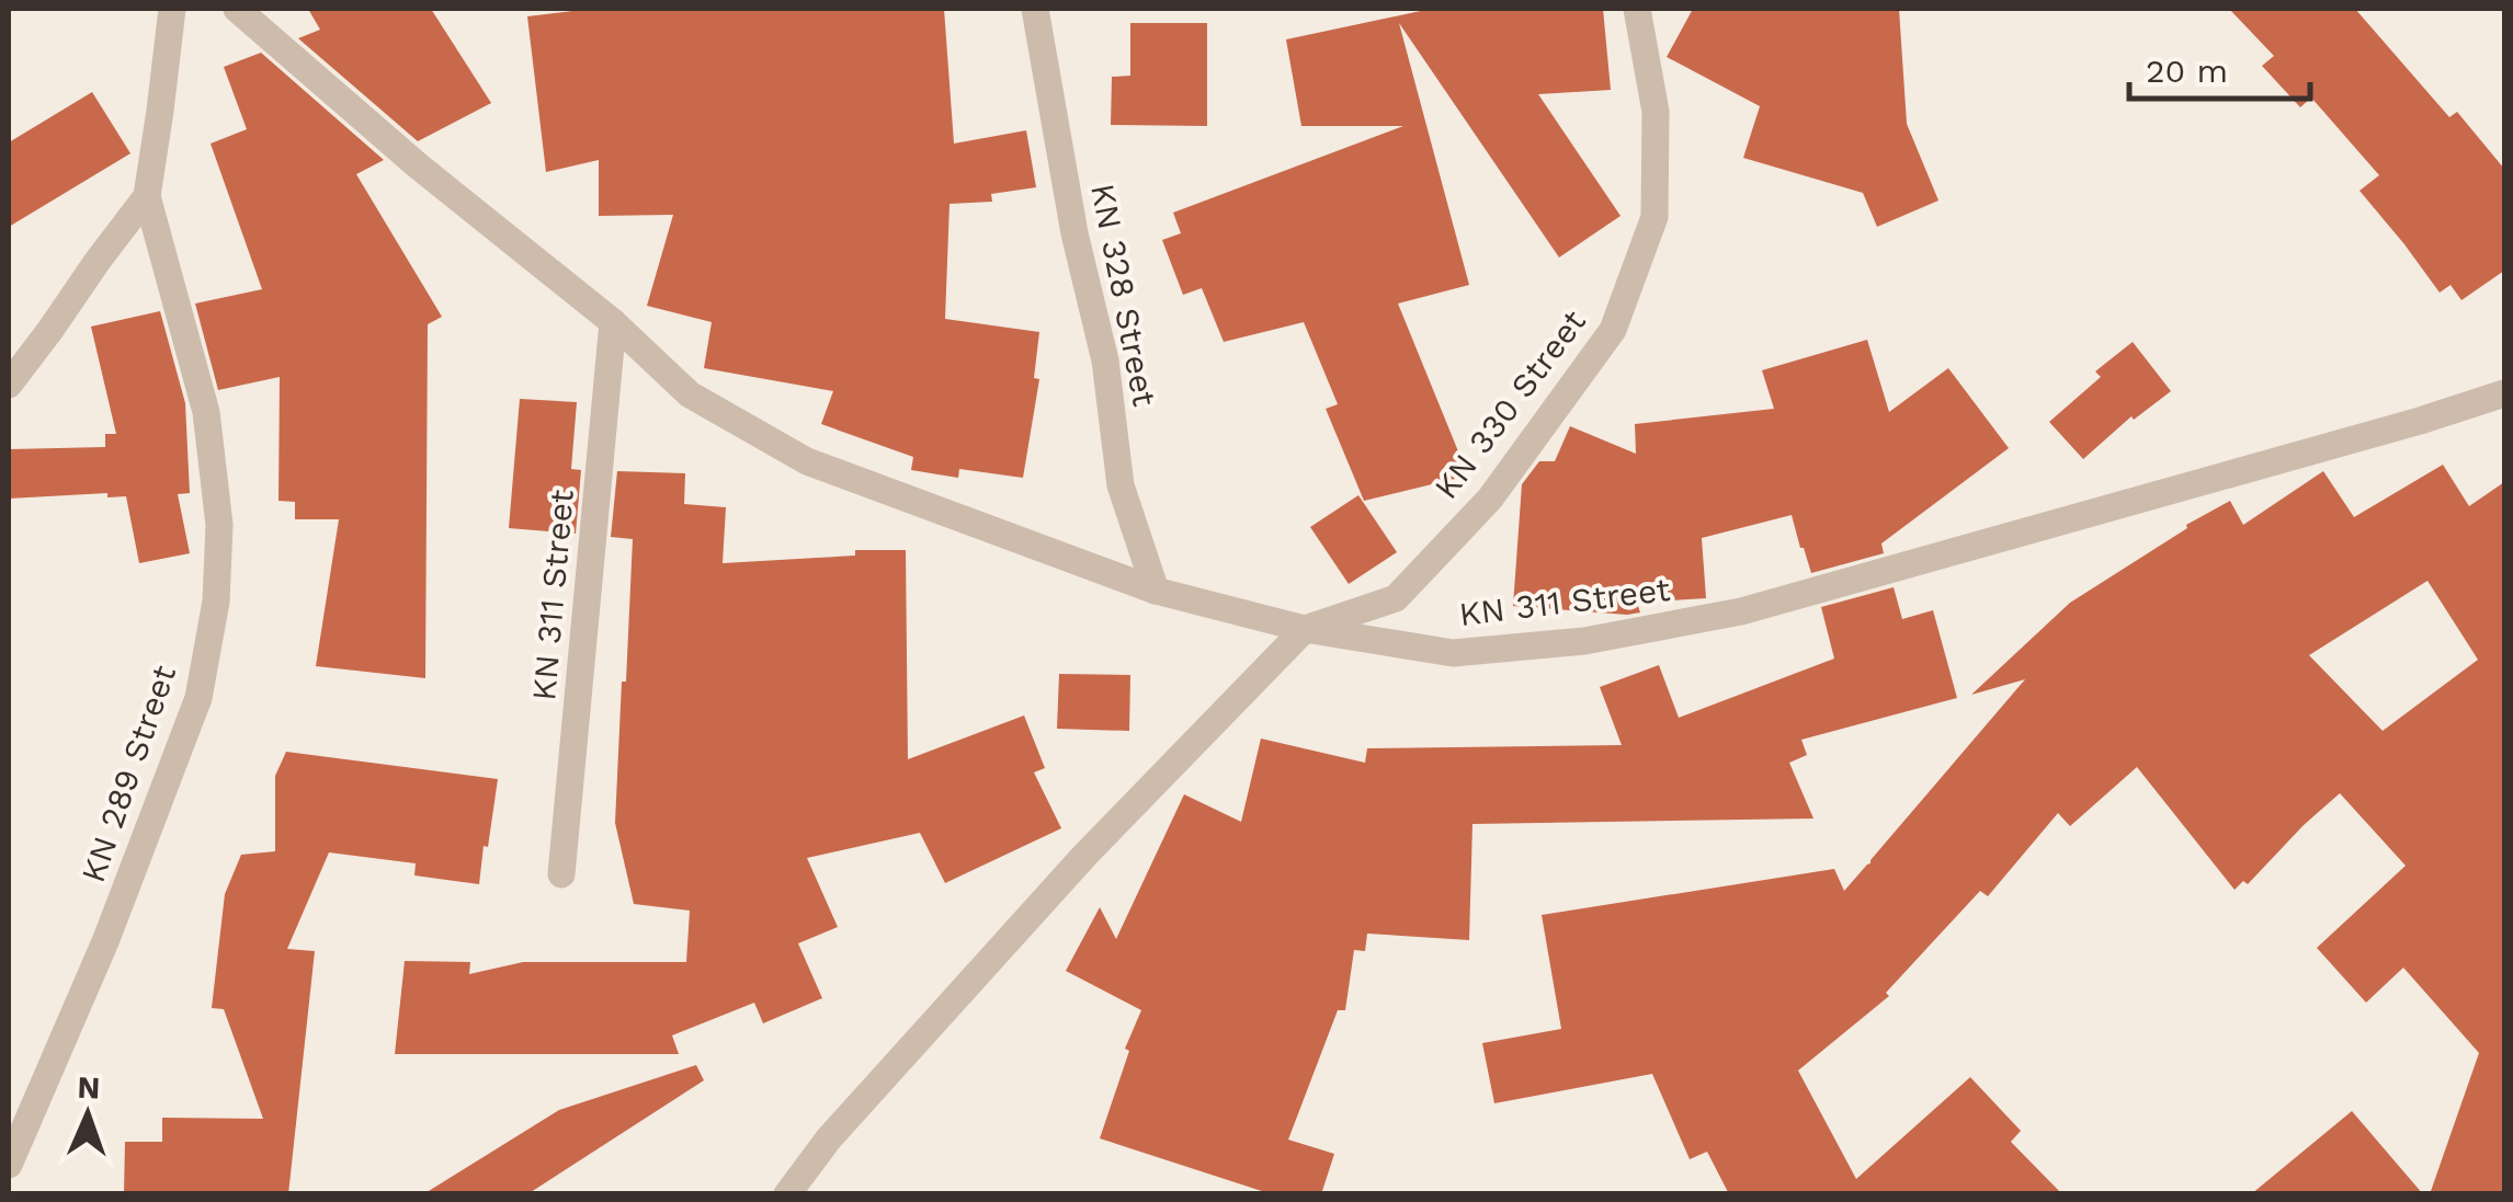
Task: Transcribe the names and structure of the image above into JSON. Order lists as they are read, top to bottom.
{
  "streets": {
    "street": [
      "KN 328 Street",
      "KN 330 Street",
      "KN 311 Street",
      "KN 289 Street"
    ]
  },
  "crossings": [
    ["KN 328 Street", "KN 311 Street"],
    ["KN 330 Street", "KN 311 Street"]
  ],
  "scale_bar": "20 m",
  "north": "top"
}
